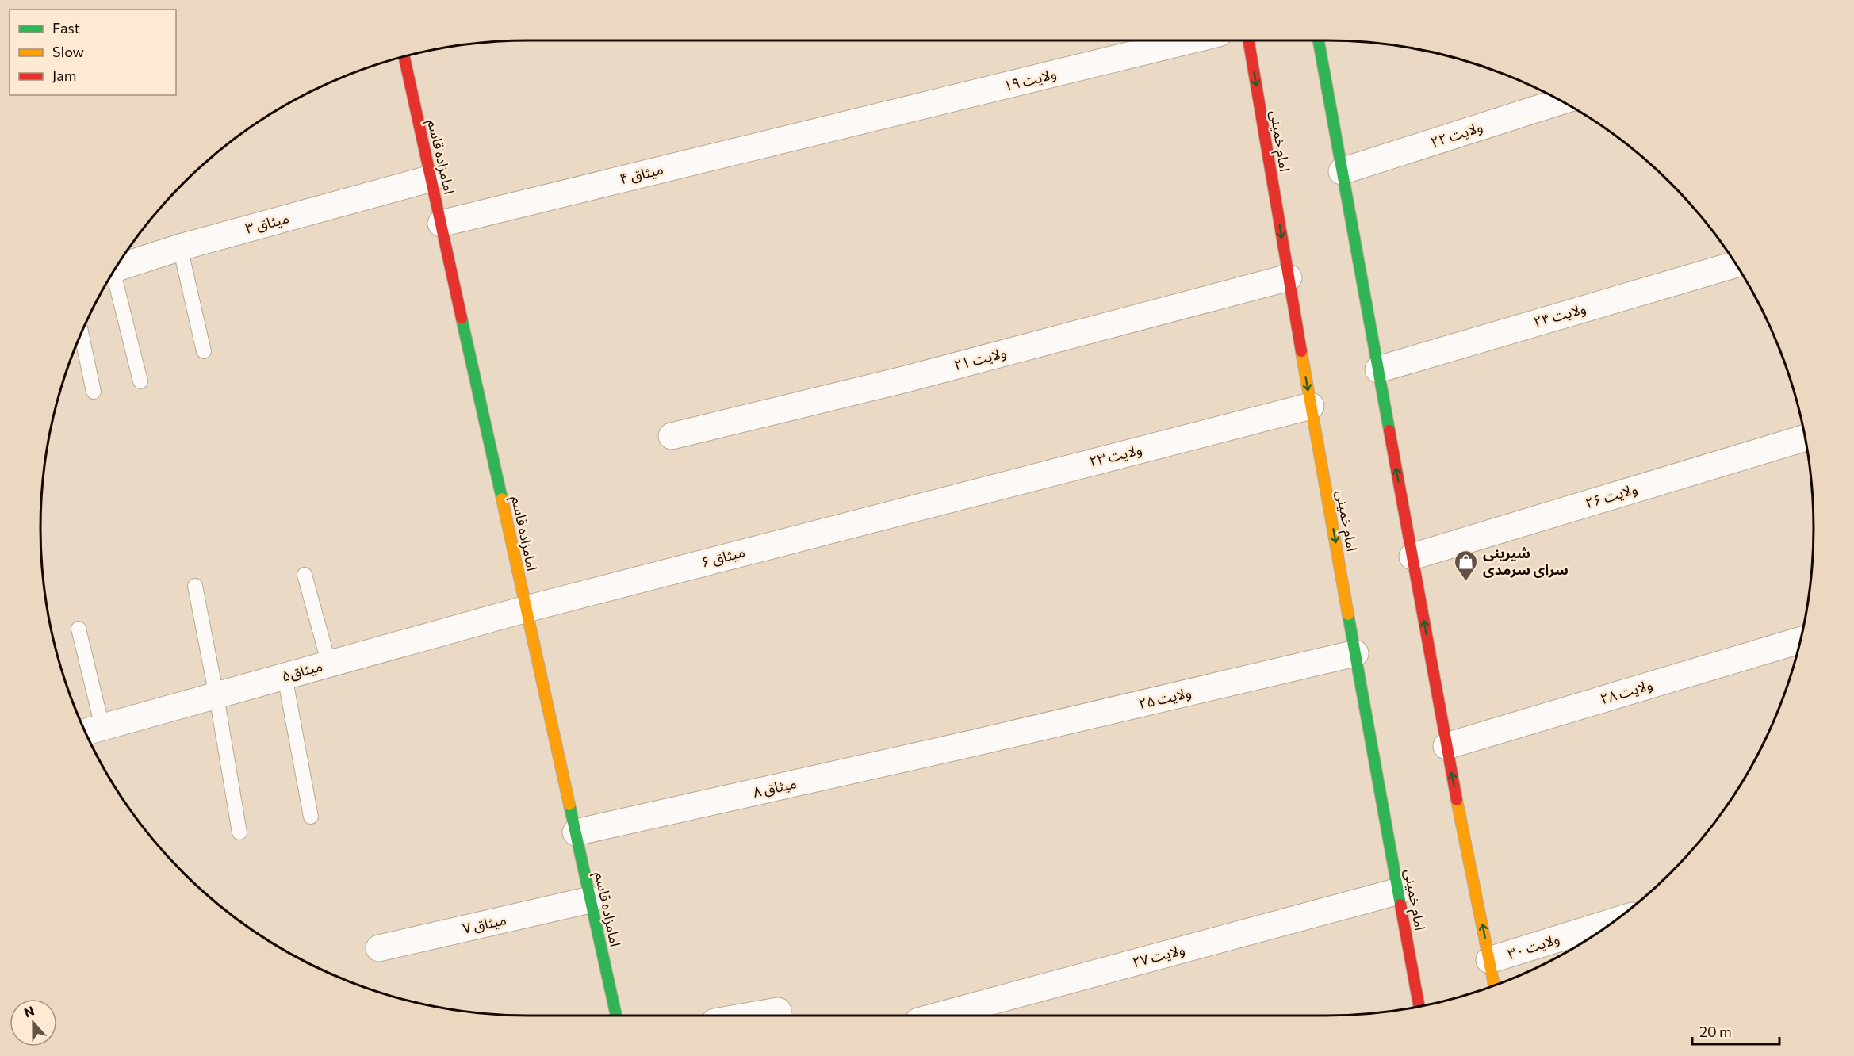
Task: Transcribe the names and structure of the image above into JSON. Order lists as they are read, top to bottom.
{
  "streets": {
    "main road": ["امام خمینی", "امامزاده قاسم"],
    "street": [
      "ولایت ۱۹",
      "ولایت ۲۲",
      "میثاق ۴",
      "میثاق ۳",
      "ولایت ۲۴",
      "ولایت ۲۱",
      "ولایت ۲۳",
      "ولایت ۲۶",
      "میثاق ۶",
      "میثاق۵",
      "ولایت ۲۸",
      "ولایت ۲۵",
      "میثاق ۸",
      "میثاق ۷",
      "ولایت ۳۰",
      "ولایت ۲۷"
    ]
  },
  "crossings": [
    ["ولایت ۱۹", "میثاق ۴"],
    ["امام خمینی", "ولایت ۲۱"],
    ["امام خمینی", "ولایت ۲۳"],
    ["امام خمینی", "ولایت ۲۵"],
    ["امام خمینی", "ولایت ۲۷"],
    ["امامزاده قاسم", "میثاق ۴"],
    ["امامزاده قاسم", "میثاق ۳"],
    ["امامزاده قاسم", "میثاق ۶"],
    ["امامزاده قاسم", "میثاق۵"],
    ["امامزاده قاسم", "میثاق ۸"],
    ["امامزاده قاسم", "میثاق ۷"],
    ["ولایت ۲۳", "میثاق ۶"],
    ["میثاق ۶", "میثاق۵"],
    ["ولایت ۲۵", "میثاق ۸"]
  ],
  "places": {
    "shop": ["شیرینی سرای سرمدی"]
  },
  "legend": ["Fast", "Slow", "Jam"],
  "scale_bar": "20 m",
  "north": "top"
}
